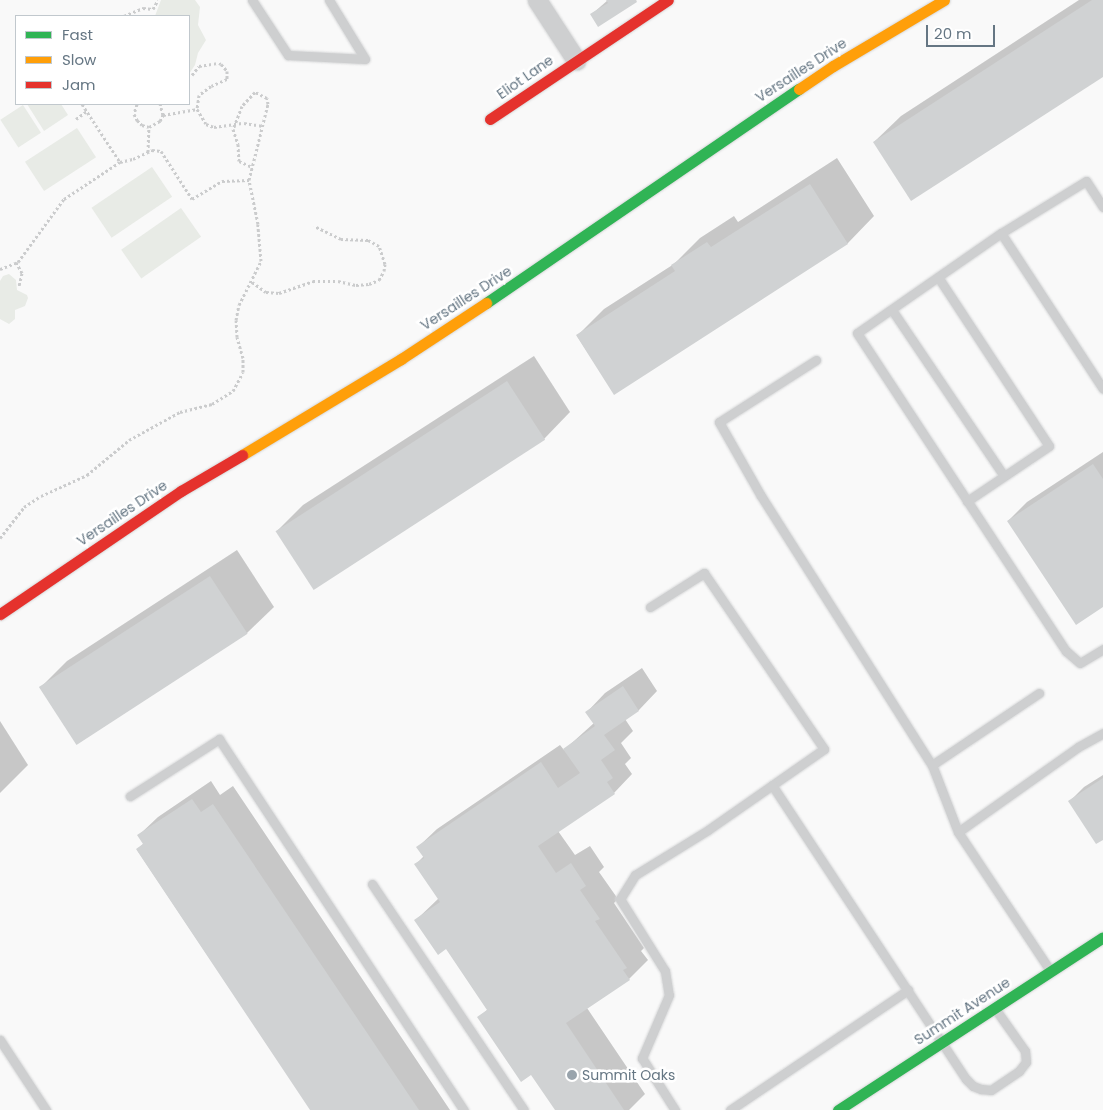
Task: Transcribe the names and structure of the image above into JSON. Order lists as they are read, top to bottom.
{
  "streets": {
    "street": ["Versailles Drive", "Eliot Lane", "Summit Avenue"]
  },
  "places": ["Summit Oaks"],
  "legend": ["Fast", "Slow", "Jam"],
  "scale_bar": "20 m"
}
